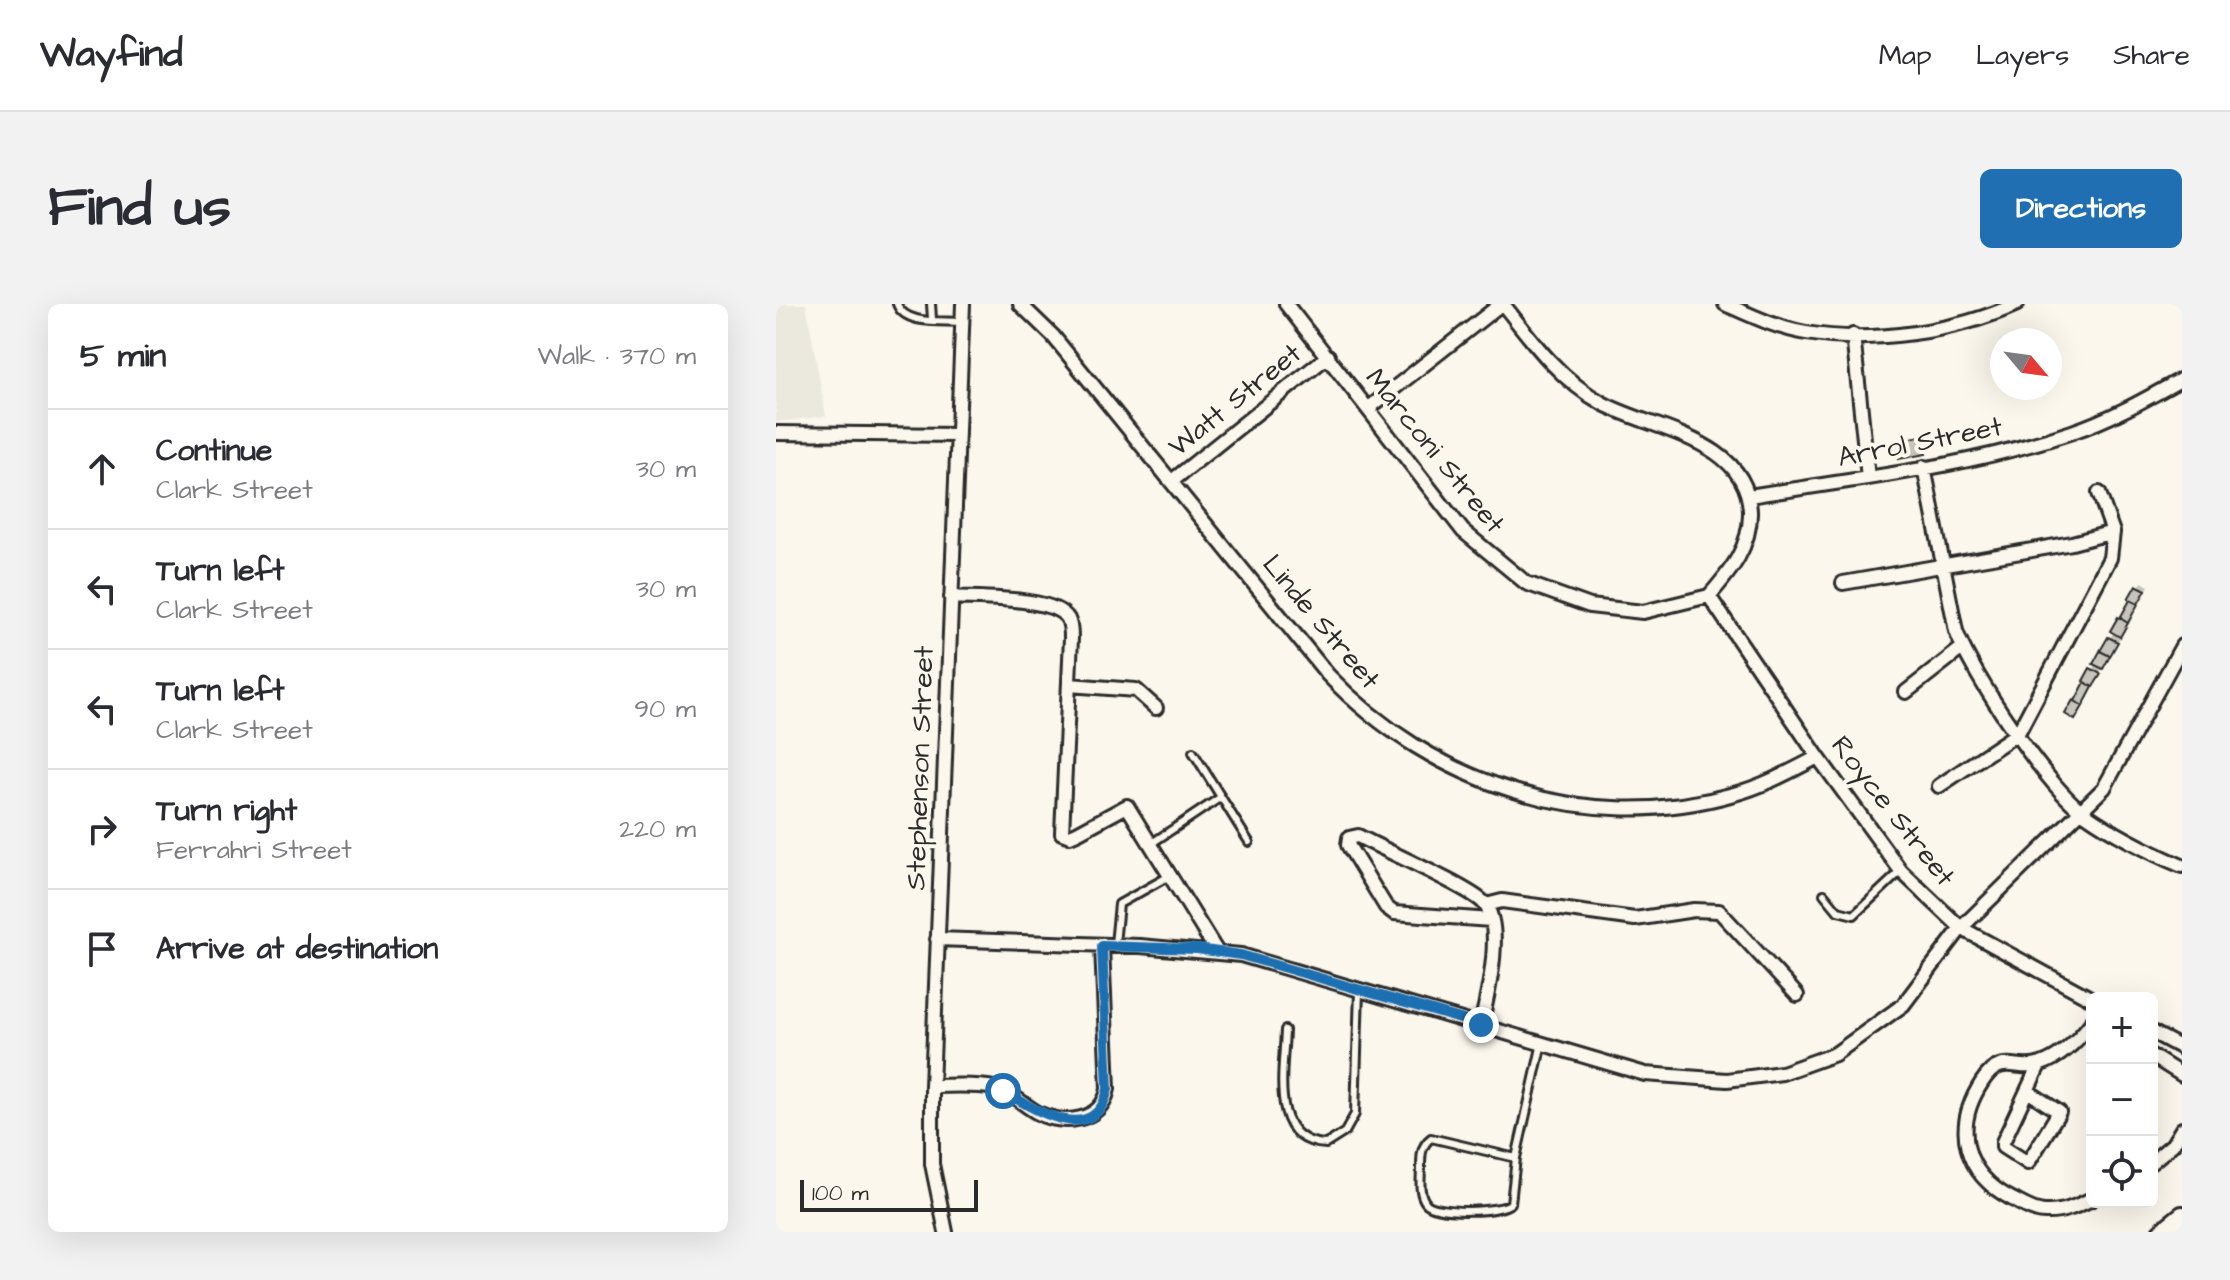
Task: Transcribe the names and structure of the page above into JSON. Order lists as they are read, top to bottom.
{
  "streets": {
    "street": [
      "Watt Street",
      "Arrol Street",
      "Marconi Street",
      "Linde Street",
      "Stephenson Street",
      "Royce Street"
    ]
  },
  "crossings": [
    ["Watt Street", "Marconi Street"],
    ["Watt Street", "Linde Street"],
    ["Marconi Street", "Royce Street"],
    ["Linde Street", "Royce Street"]
  ],
  "scale_bar": "100 m",
  "north": "bottom right",
  "page": {
    "header": "Wayfind",
    "nav": ["Map", "Layers", "Share"],
    "title": "Find us",
    "buttons": "Directions",
    "heading": ["5 min", "Walk · 370 m"],
    "list": [
      ["Continue", "Clark Street", "30 m"],
      ["Turn left", "Clark Street", "30 m"],
      ["Turn left", "Clark Street", "90 m"],
      ["Turn right", "Ferrahri Street", "220 m"],
      "Arrive at destination"
    ],
    "map_buttons": ["+", "−"],
    "scale": "100 m"
  }
}
